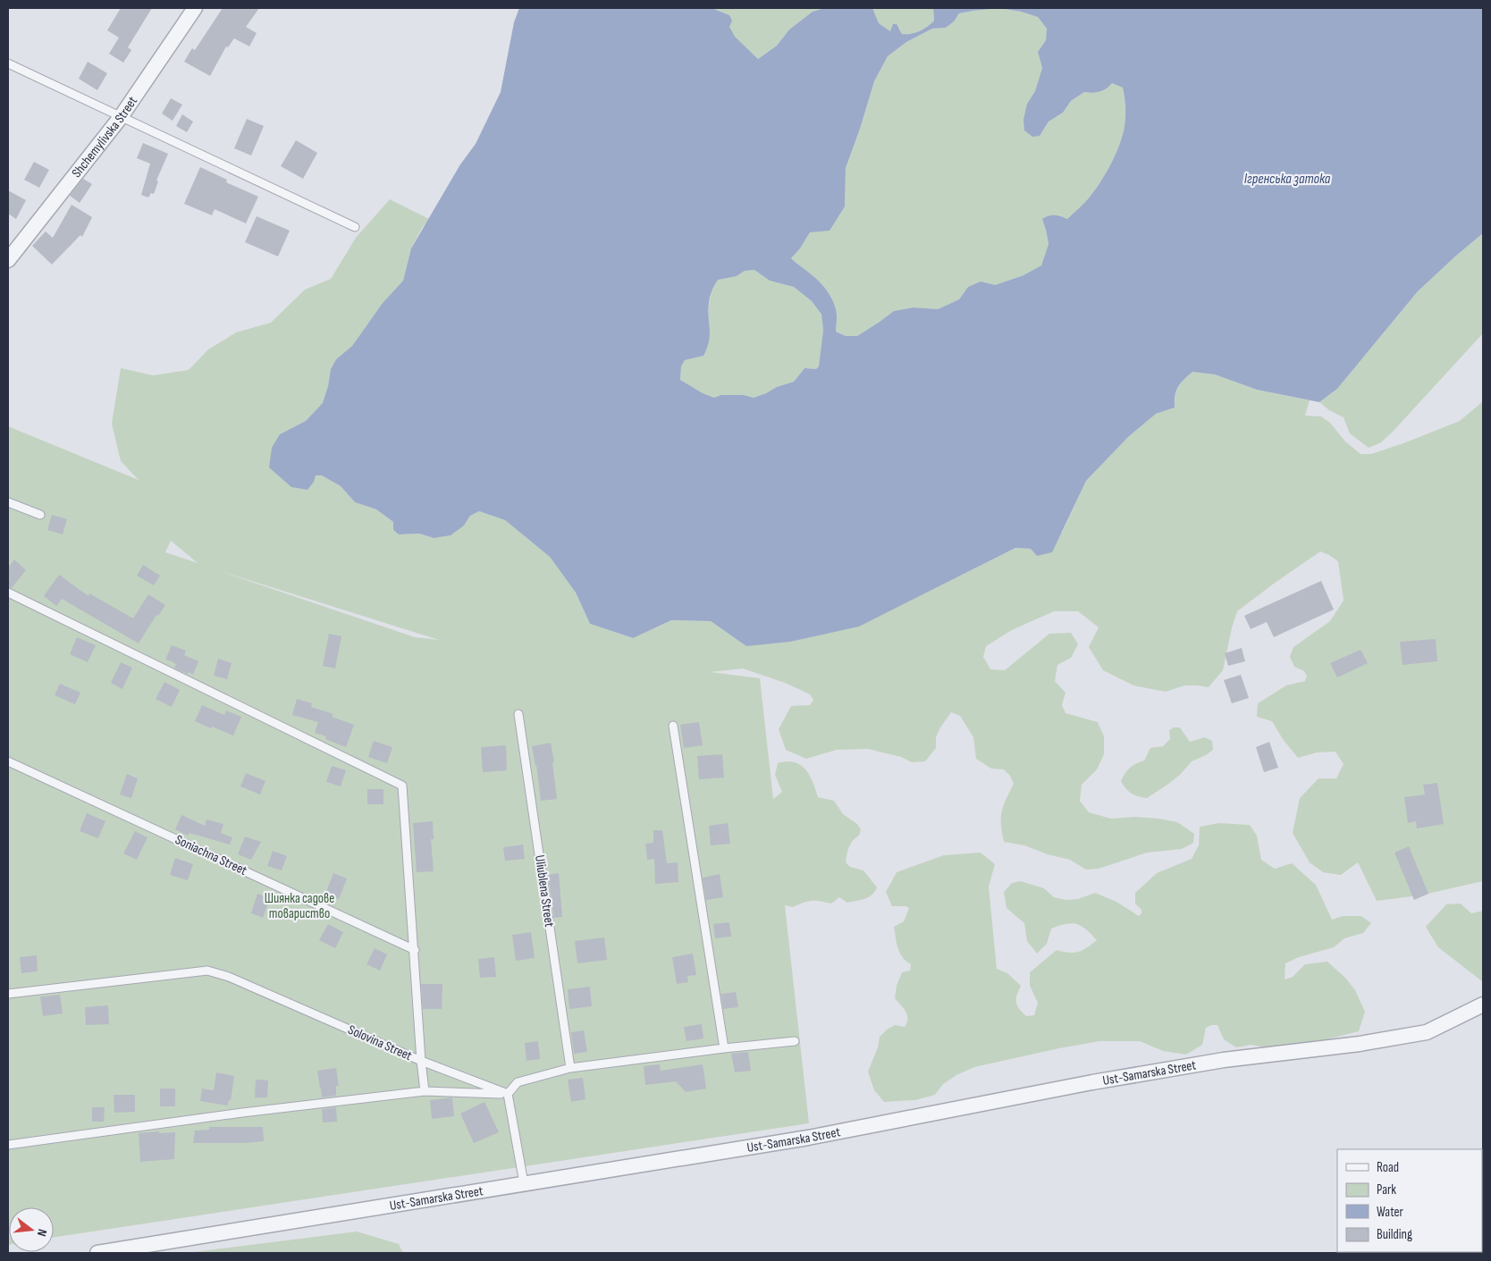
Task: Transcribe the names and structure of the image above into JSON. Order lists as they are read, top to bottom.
{
  "streets": {
    "street": ["Shchemylivska Street", "Ust-Samarska Street"],
    "lane": ["Soniachna Street", "Uliublena Street", "Solovina Street"]
  },
  "water": ["Ігренська затока"],
  "parks": ["Шиянка садове товариство"],
  "legend": [
    "Road",
    "Park",
    "Water",
    "Building"
  ],
  "north": "right"
}
